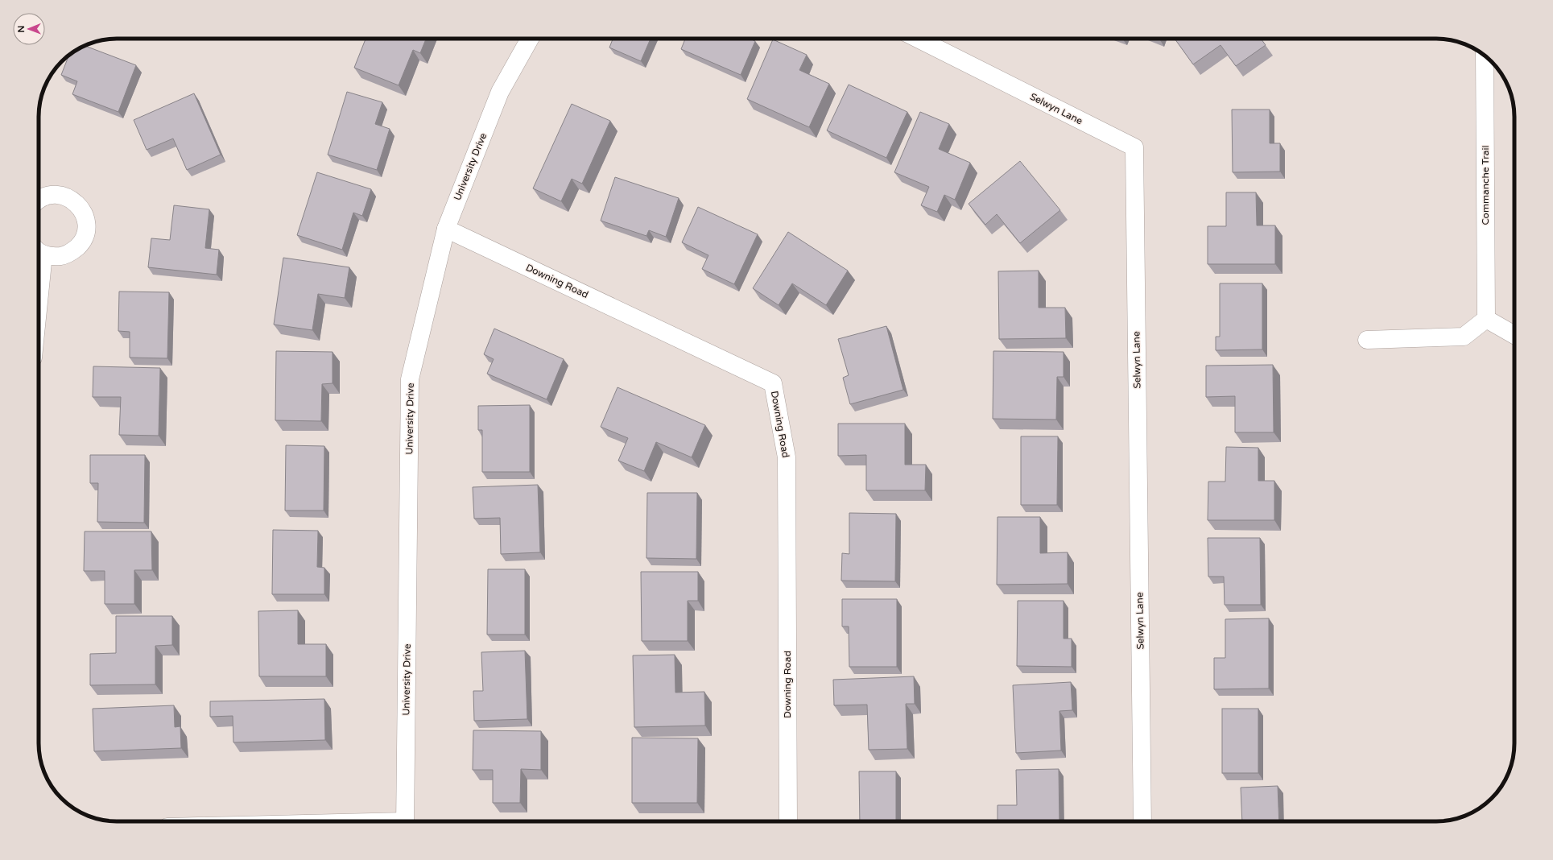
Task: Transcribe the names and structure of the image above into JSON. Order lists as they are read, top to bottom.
{
  "streets": {
    "street": [
      "Selwyn Lane",
      "University Drive",
      "Commanche Trail",
      "Downing Road"
    ]
  },
  "crossings": [
    ["University Drive", "Downing Road"]
  ],
  "north": "left"
}
